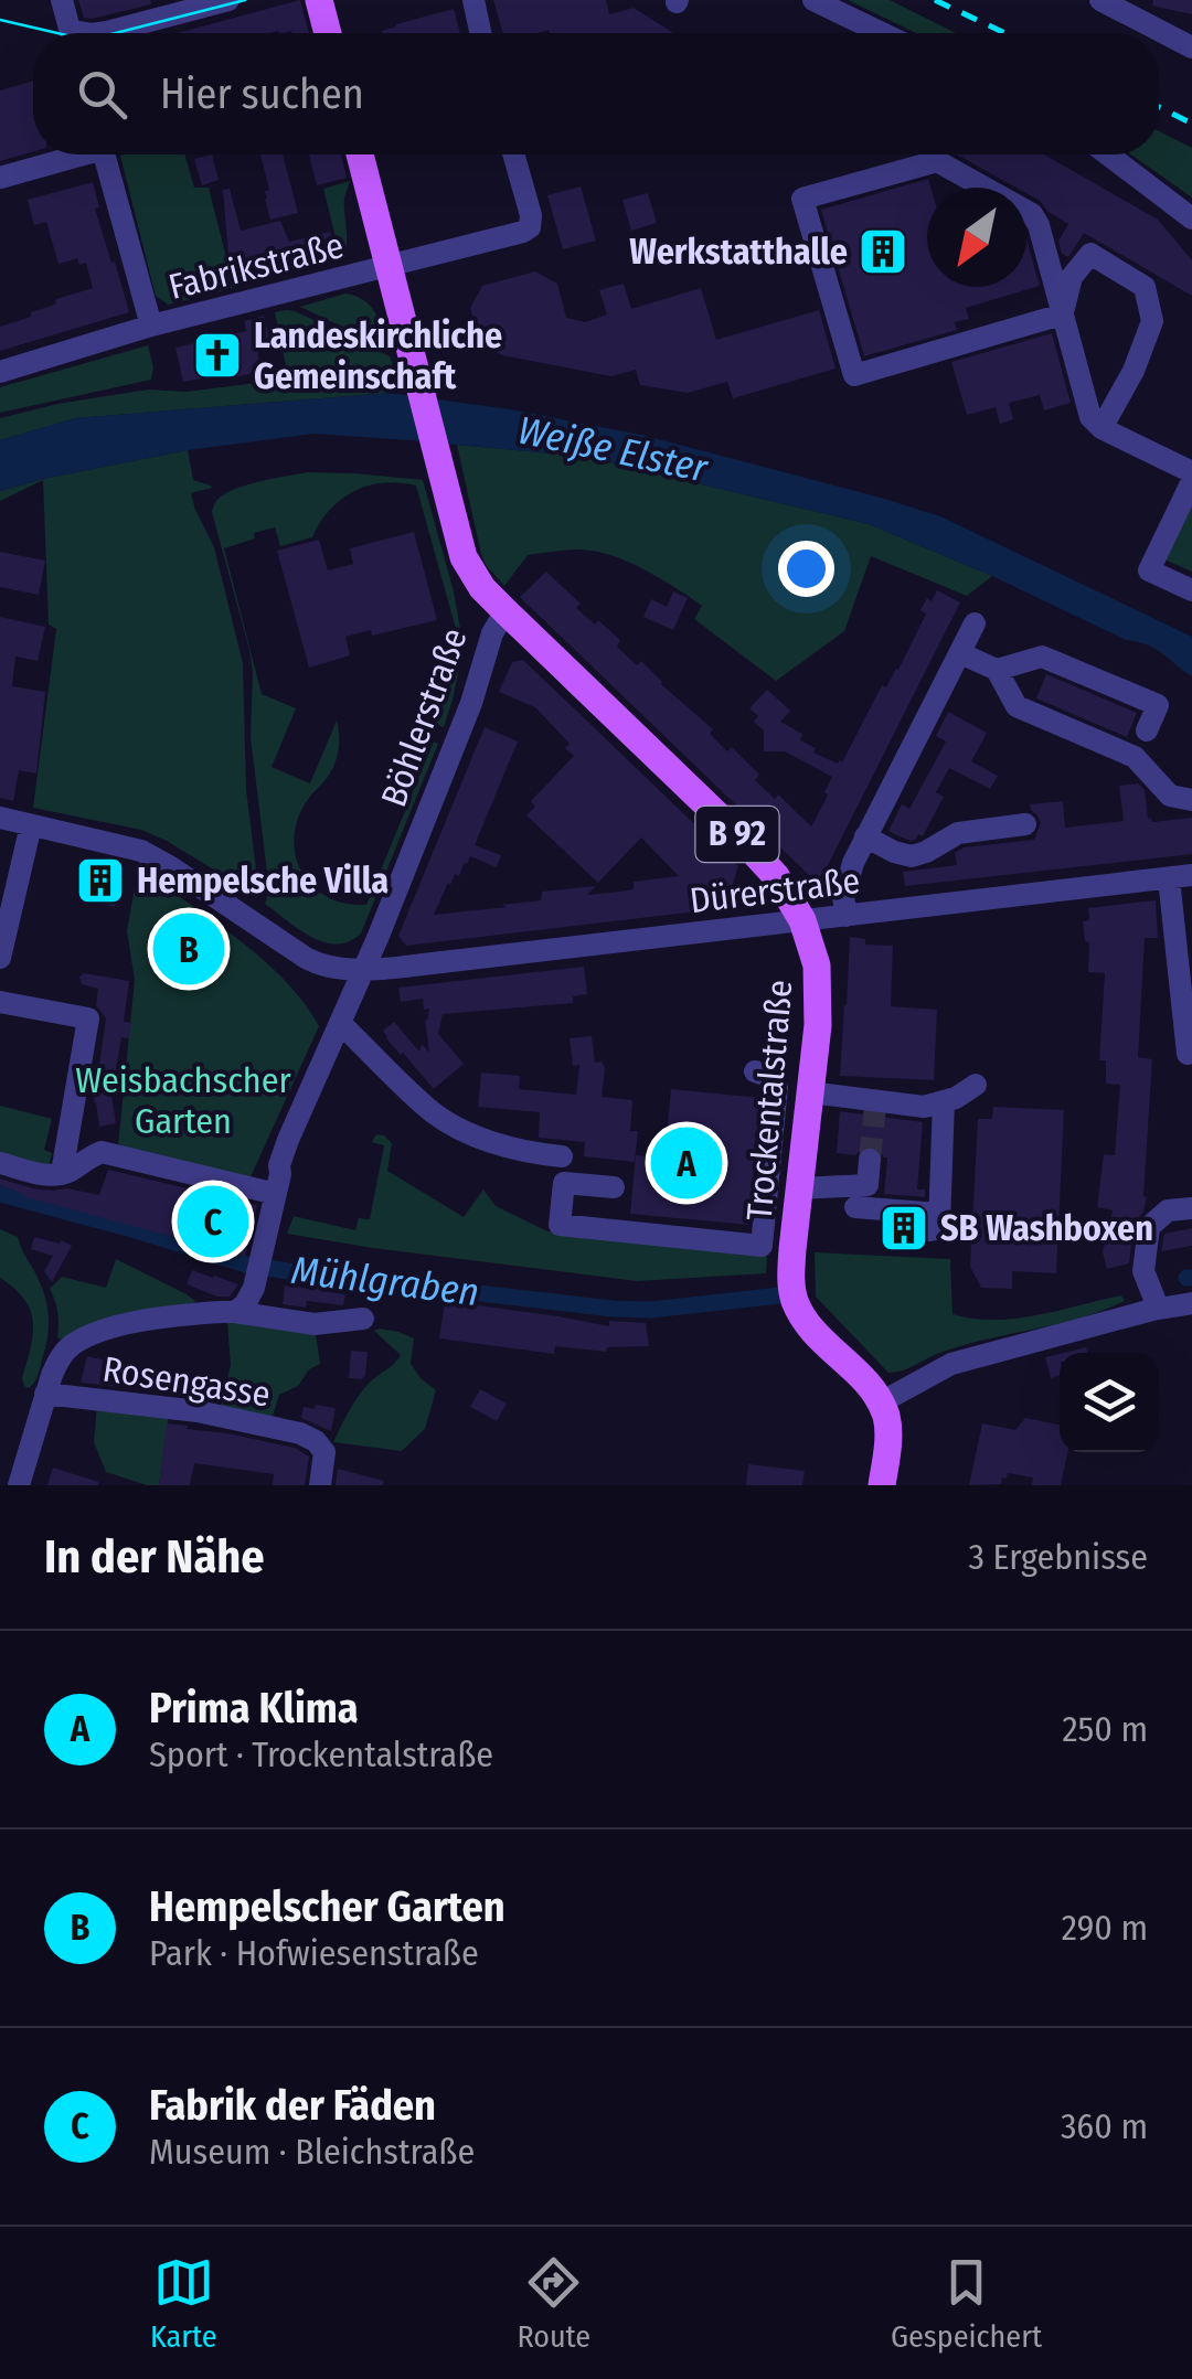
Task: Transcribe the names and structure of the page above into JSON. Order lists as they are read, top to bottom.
{
  "streets": {
    "main road": ["Böhlerstraße", "B 92", "Trockentalstraße"],
    "street": ["Fabrikstraße", "Dürerstraße", "Rosengasse"]
  },
  "crossings": [
    ["Fabrikstraße", "Böhlerstraße"],
    ["Böhlerstraße", "Dürerstraße"],
    ["Böhlerstraße", "Trockentalstraße"],
    ["Dürerstraße", "Trockentalstraße"]
  ],
  "water": ["Weiße Elster", "Mühlgraben"],
  "parks": ["Weisbachscher Garten"],
  "places": {
    "building": ["Werkstatthalle", "Hempelsche Villa", "SB Washboxen"],
    "church": ["Landeskirchliche Gemeinschaft"]
  },
  "north": "bottom left",
  "page": {
    "search": "Hier suchen",
    "pins": ["B", "A", "C"],
    "heading": ["In der Nähe", "3 Ergebnisse"],
    "list": [
      {
        "mark": "A",
        "name": "Prima Klima",
        "note": "Sport · Trockentalstraße",
        "value": "250 m"
      },
      {
        "mark": "B",
        "name": "Hempelscher Garten",
        "note": "Park · Hofwiesenstraße",
        "value": "290 m"
      },
      {
        "mark": "C",
        "name": "Fabrik der Fäden",
        "note": "Museum · Bleichstraße",
        "value": "360 m"
      }
    ],
    "nav": ["Karte", "Route", "Gespeichert"]
  }
}
